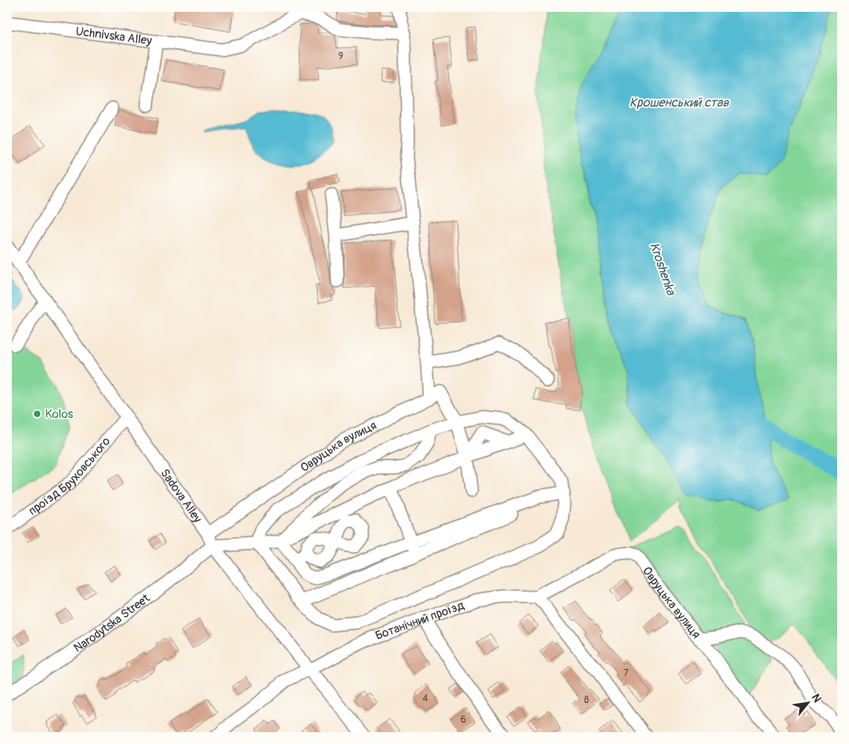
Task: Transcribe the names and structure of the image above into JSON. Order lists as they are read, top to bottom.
{
  "streets": {
    "street": [
      "Uchnivska Alley",
      "Овруцька вулиця",
      "проїзд Бруховського",
      "Sadova Alley",
      "Ботанічний проїзд",
      "Narodytska Street"
    ]
  },
  "crossings": [
    ["Овруцька вулиця", "Sadova Alley"],
    ["Овруцька вулиця", "Ботанічний проїзд"],
    ["проїзд Бруховського", "Sadova Alley"],
    ["Sadova Alley", "Ботанічний проїзд"],
    ["Sadova Alley", "Narodytska Street"]
  ],
  "water": ["Крошенський став", "Kroshenka"],
  "places": ["Kolos"],
  "house_numbers": [
    "9",
    "7",
    "4",
    "8",
    "6"
  ],
  "north": "top right"
}
